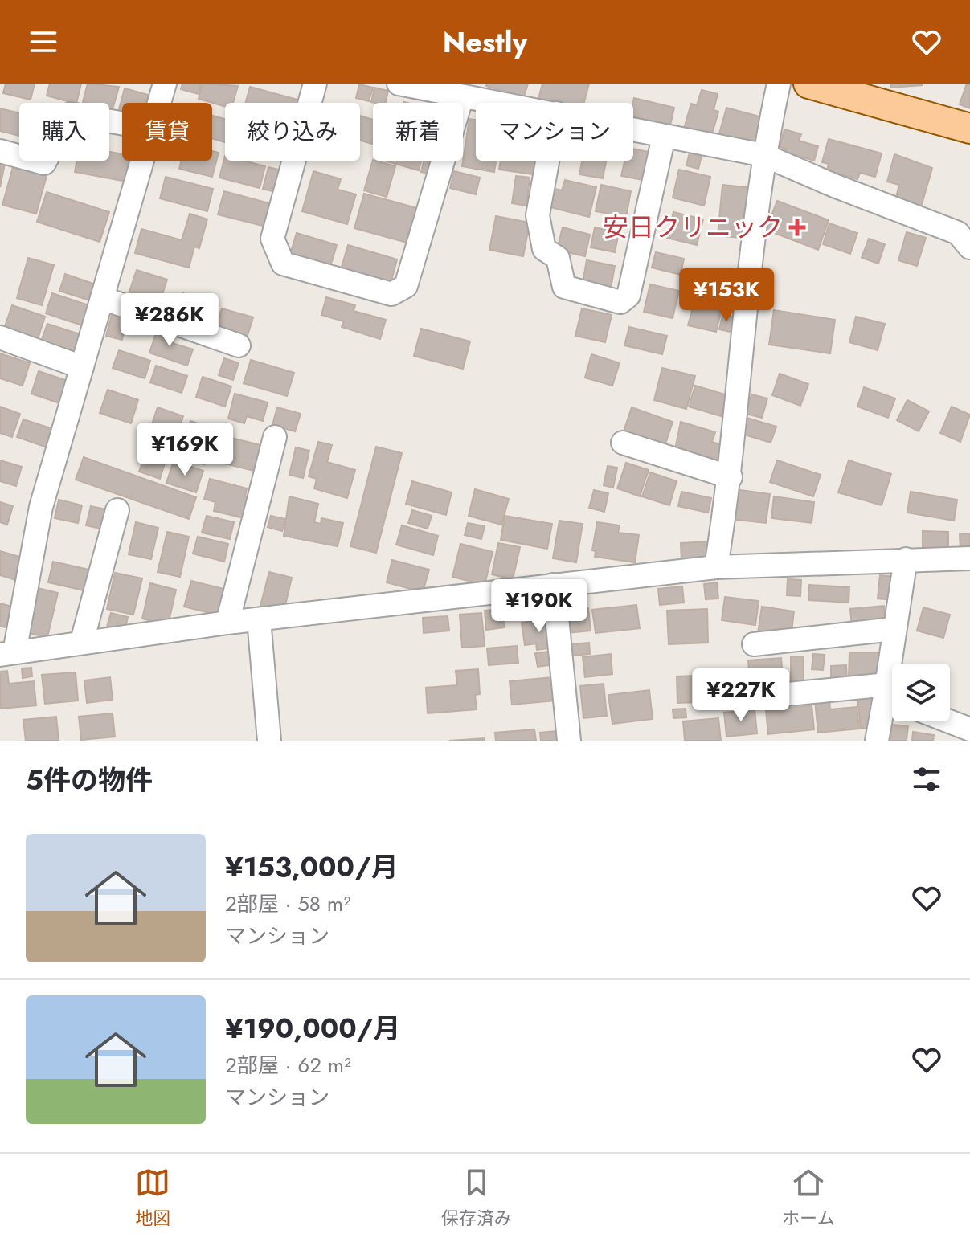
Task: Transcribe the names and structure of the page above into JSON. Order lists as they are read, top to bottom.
{
  "places": {
    "health": ["安日クリニック"]
  },
  "page": {
    "header": "Nestly",
    "chip": [
      "購入",
      "賃貸",
      "絞り込み",
      "新着",
      "マンション"
    ],
    "price": [
      "¥153K",
      "¥286K",
      "¥169K",
      "¥190K",
      "¥227K"
    ],
    "heading": "5件の物件",
    "list": [
      {
        "name": "¥153,000/月",
        "note": "2部屋 · 58 m² · マンション"
      },
      {
        "name": "¥190,000/月",
        "note": "2部屋 · 62 m² · マンション"
      }
    ],
    "tabs": ["地図", "保存済み", "ホーム"]
  }
}
